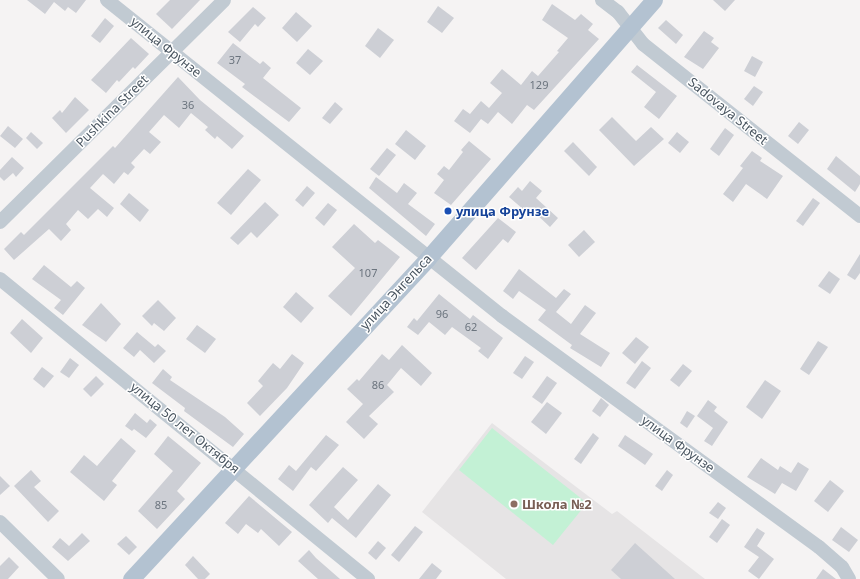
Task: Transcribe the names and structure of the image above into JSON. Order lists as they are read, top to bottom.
{
  "streets": {
    "main road": ["улица Энгельса"],
    "street": [
      "улица Фрунзе",
      "Pushkina Street",
      "Sadovaya Street",
      "улица 50 лет Октября"
    ]
  },
  "crossings": [
    ["улица Фрунзе", "Pushkina Street"],
    ["улица Фрунзе", "улица Энгельса"],
    ["Sadovaya Street", "улица Энгельса"],
    ["улица Энгельса", "улица 50 лет Октября"]
  ],
  "places": ["улица Фрунзе", "Школа №2"],
  "house_numbers": [
    "37",
    "129",
    "36",
    "107",
    "96",
    "62",
    "86",
    "85"
  ]
}
